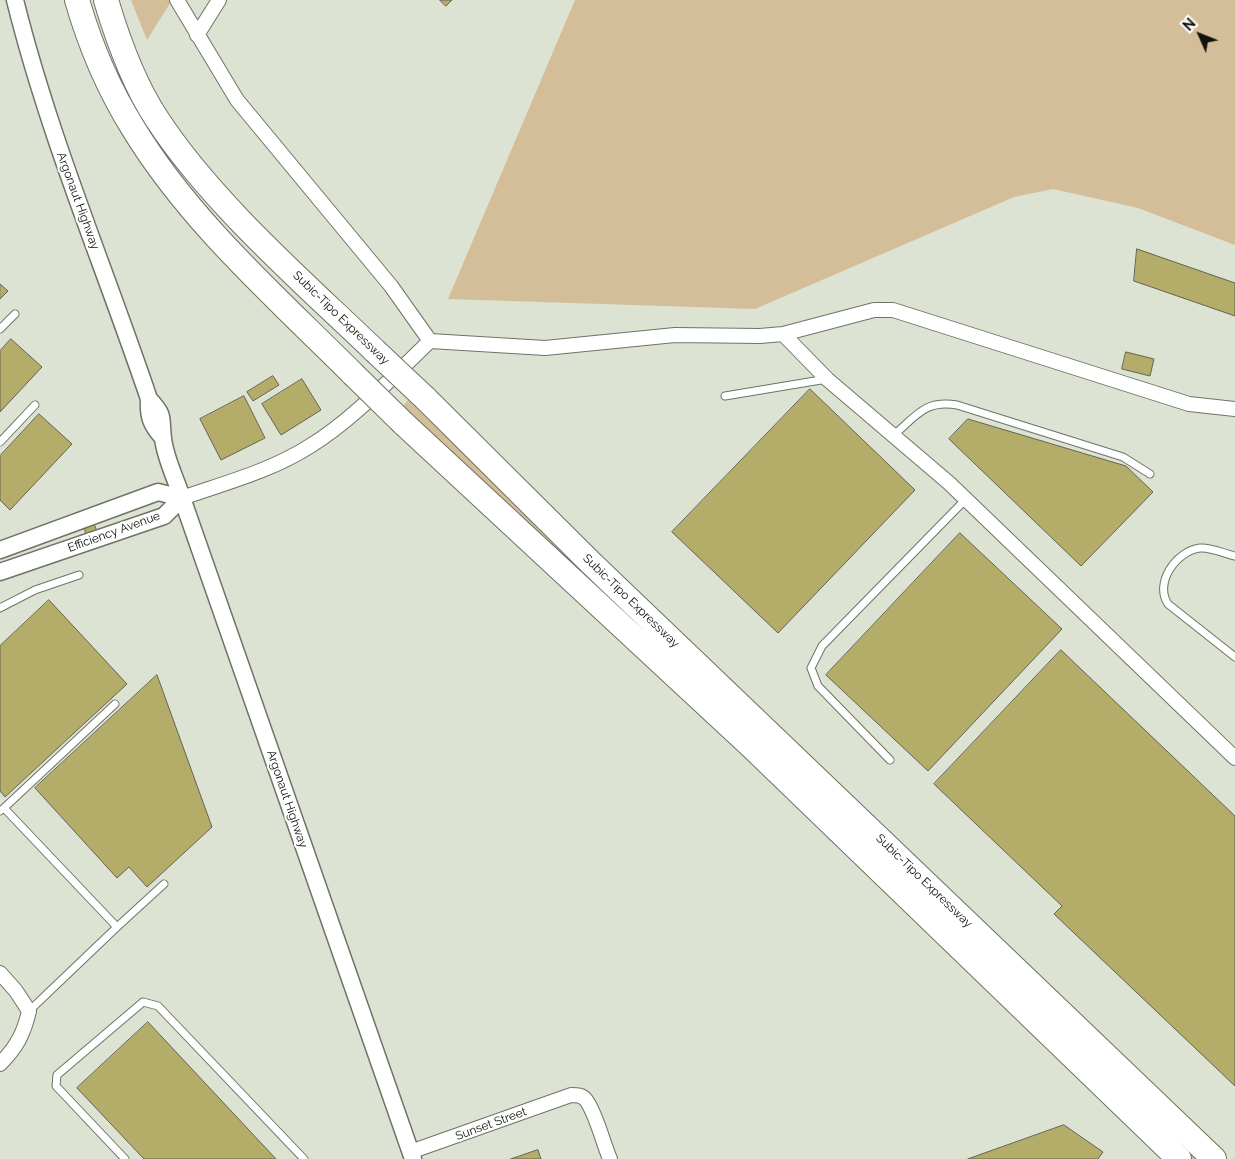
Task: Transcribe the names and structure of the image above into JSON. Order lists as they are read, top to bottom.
{
  "streets": {
    "highway": ["Subic-Tipo Expressway"],
    "street": ["Argonaut Highway", "Efficiency Avenue", "Sunset Street"]
  },
  "crossings": [
    ["Argonaut Highway", "Efficiency Avenue"],
    ["Argonaut Highway", "Sunset Street"]
  ],
  "north": "top left"
}
